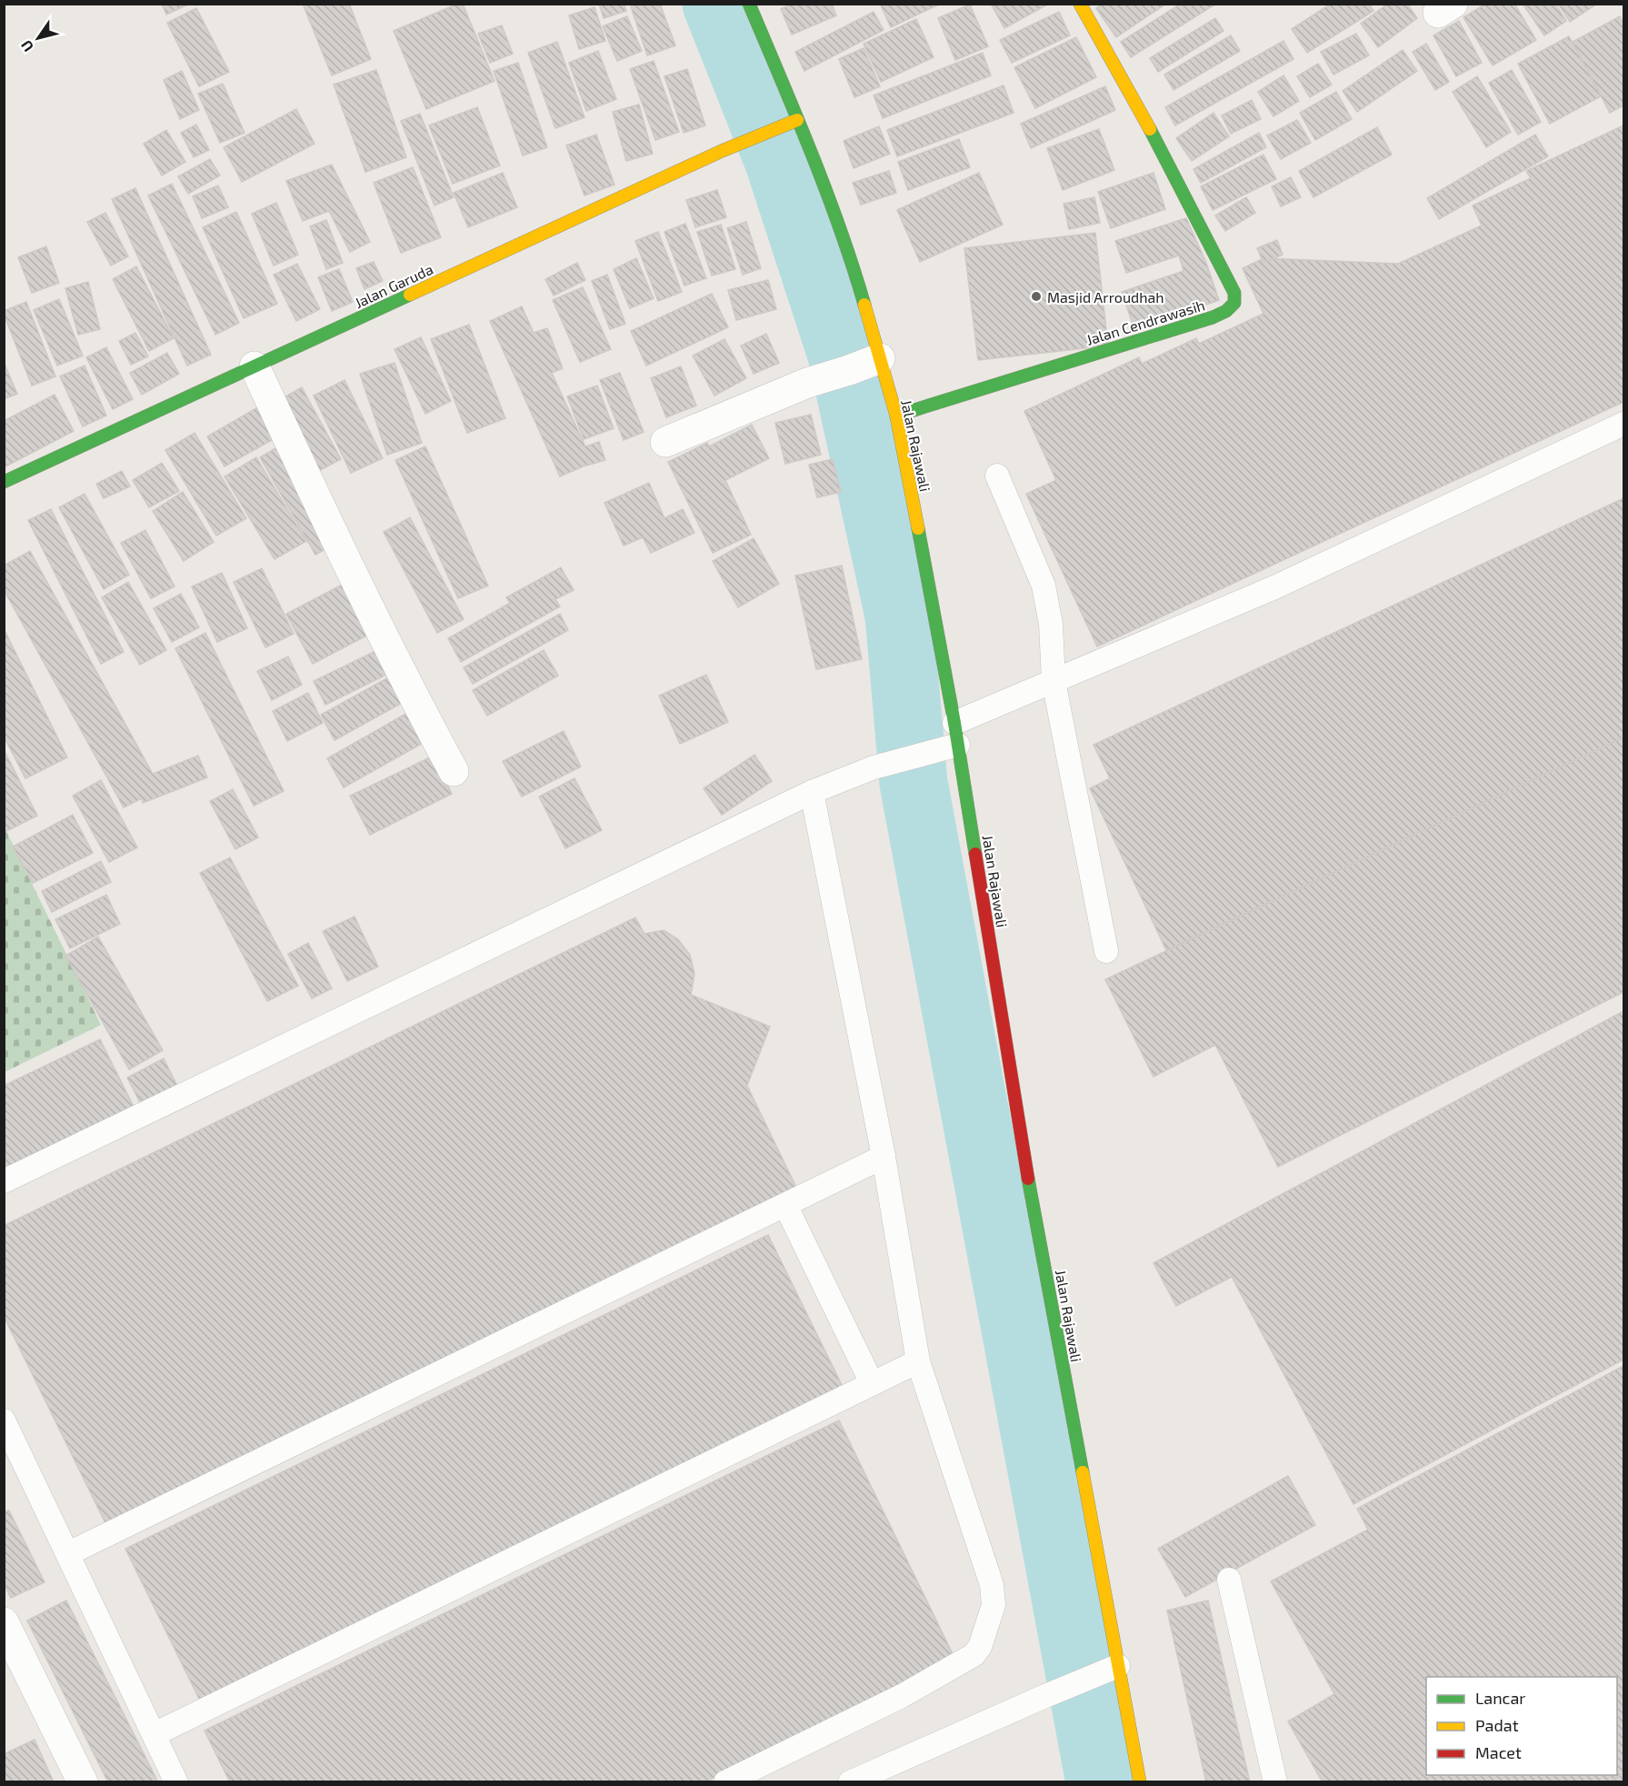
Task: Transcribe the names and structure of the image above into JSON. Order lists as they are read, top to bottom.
{
  "streets": {
    "street": ["Jalan Garuda", "Jalan Cendrawasih", "Jalan Rajawali"]
  },
  "crossings": [
    ["Jalan Garuda", "Jalan Rajawali"],
    ["Jalan Cendrawasih", "Jalan Rajawali"]
  ],
  "places": ["Masjid Arroudhah"],
  "legend": ["Lancar", "Padat", "Macet"],
  "north": "bottom left"
}
